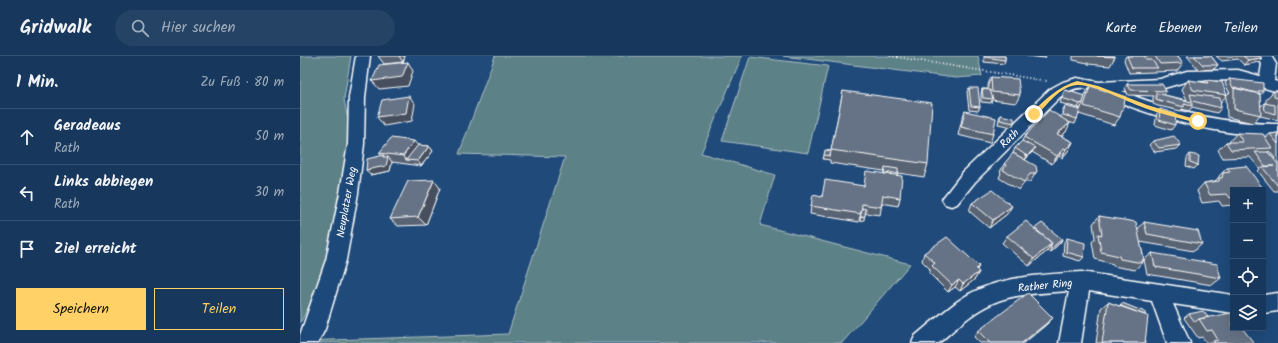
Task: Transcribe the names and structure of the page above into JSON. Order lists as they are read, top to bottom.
{
  "streets": {
    "street": ["Rath", "Neuplatzer Weg", "Rather Ring"]
  },
  "page": {
    "header": "Gridwalk",
    "search": "Hier suchen",
    "nav": ["Karte", "Ebenen", "Teilen"],
    "heading": ["1 Min.", "Zu Fuß · 80 m"],
    "list": [
      ["Geradeaus", "Rath", "50 m"],
      ["Links abbiegen", "Rath", "30 m"],
      "Ziel erreicht"
    ],
    "map_buttons": ["+", "−"],
    "buttons": ["Speichern", "Teilen"]
  }
}
